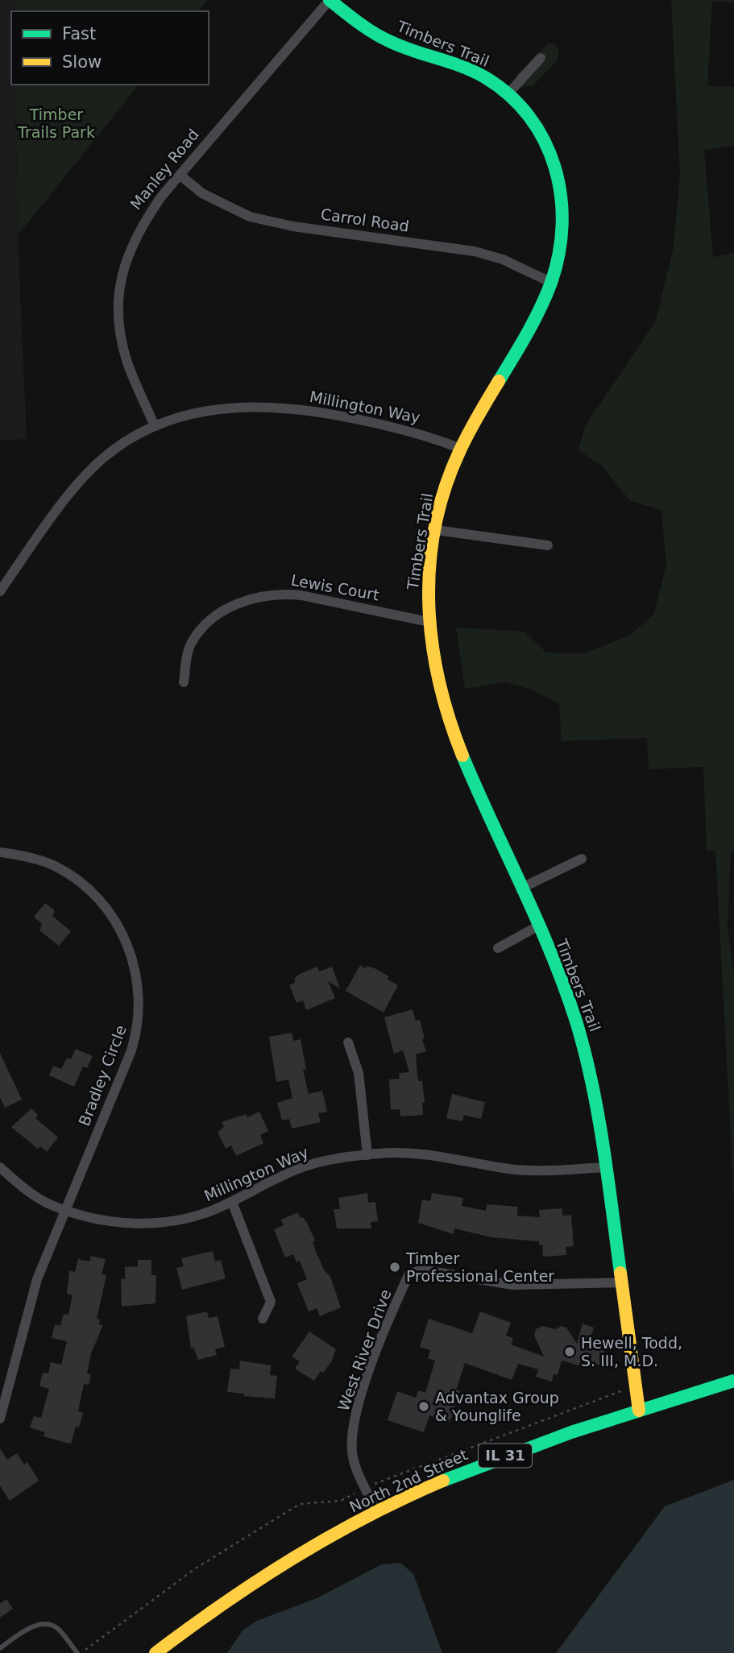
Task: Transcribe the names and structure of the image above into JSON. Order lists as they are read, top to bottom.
{
  "streets": {
    "street": [
      "Timbers Trail",
      "Manley Road",
      "Carrol Road",
      "Millington Way",
      "Lewis Court",
      "Bradley Circle",
      "West River Drive",
      "IL 31",
      "North 2nd Street"
    ]
  },
  "crossings": [
    ["Timbers Trail", "Manley Road"],
    ["Timbers Trail", "Carrol Road"],
    ["Timbers Trail", "Millington Way"],
    ["Timbers Trail", "Lewis Court"],
    ["Timbers Trail", "West River Drive"],
    ["Timbers Trail", "North 2nd Street"],
    ["Manley Road", "Carrol Road"],
    ["Manley Road", "Millington Way"],
    ["Millington Way", "Bradley Circle"],
    ["West River Drive", "North 2nd Street"]
  ],
  "parks": ["Timber Trails Park"],
  "places": ["Timber Professional Center", "Hewell, Todd, S. III, M.D.", "Advantax Group & Younglife"],
  "legend": ["Fast", "Slow"]
}
